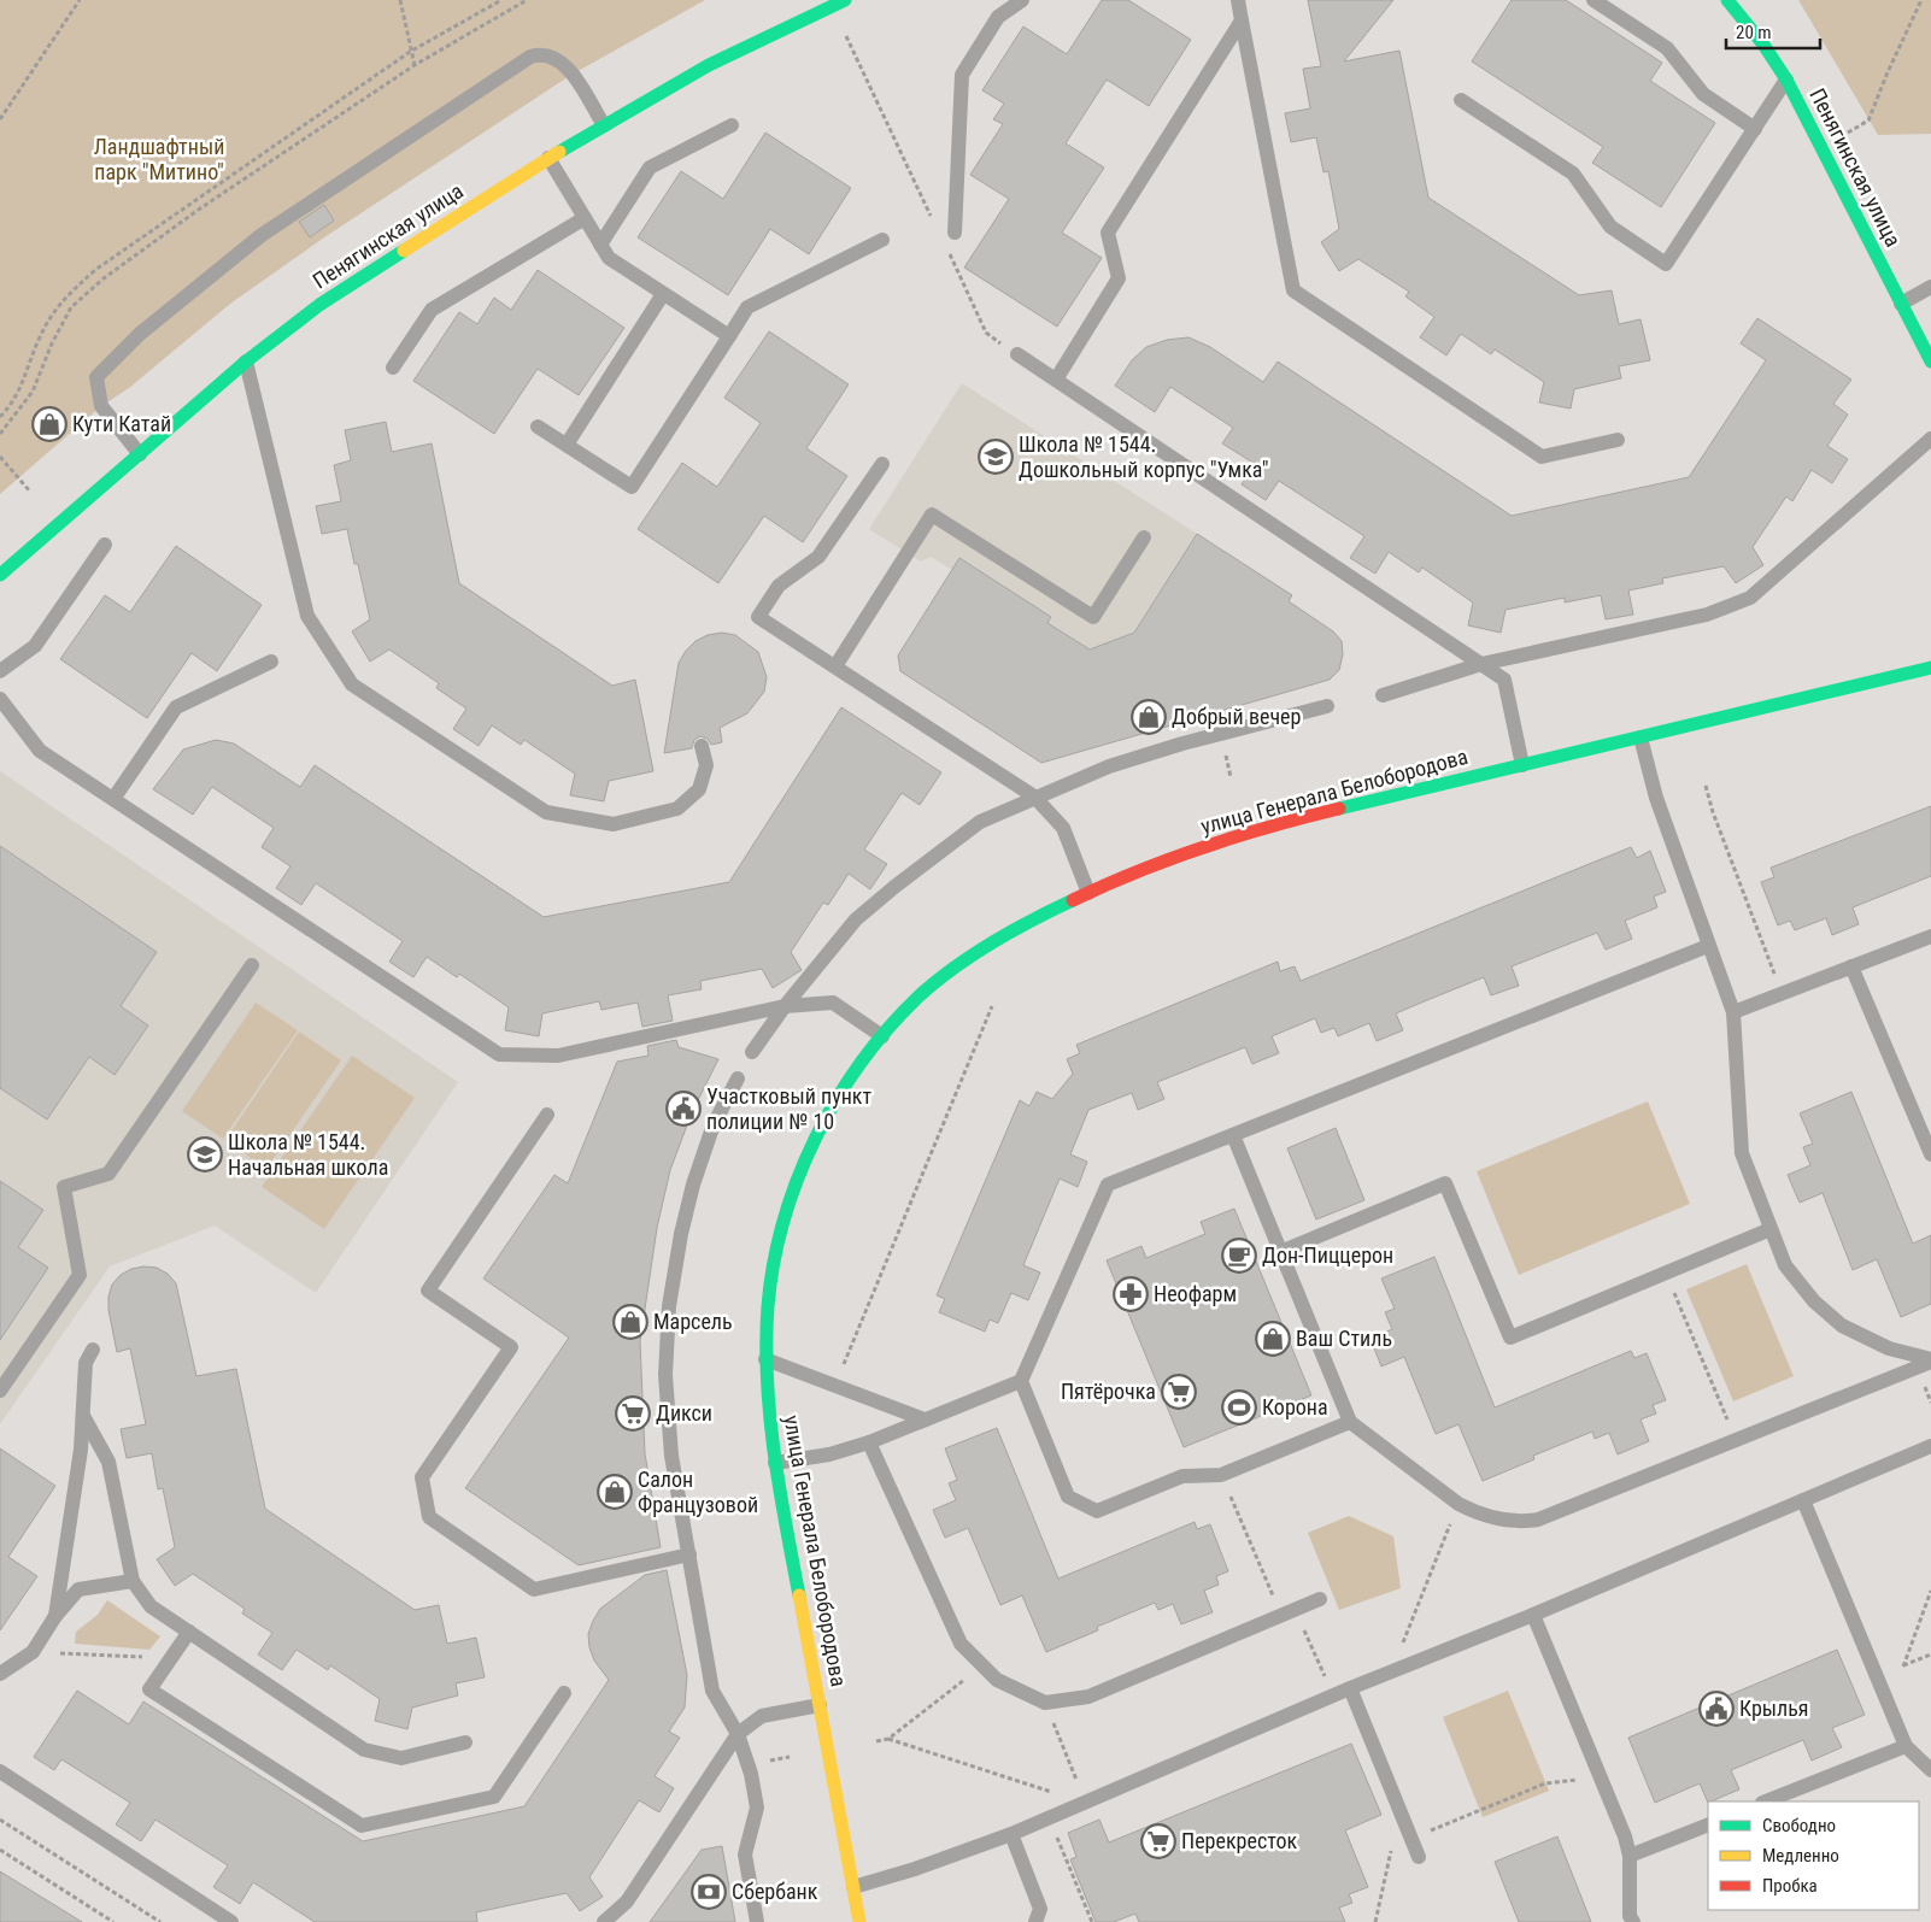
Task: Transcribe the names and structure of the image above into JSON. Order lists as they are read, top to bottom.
{
  "streets": {
    "main road": ["Пенягинская улица", "улица Генерала Белобородова"]
  },
  "parks": ["Ландшафтный парк \"Митино\""],
  "places": {
    "shop": [
      "Кути Катай",
      "Добрый вечер",
      "Марсель",
      "Ваш Стиль",
      "Салон Французовой"
    ],
    "school or university": ["Школа № 1544. Дошкольный корпус \"Умка\"", "Школа № 1544. Начальная школа"],
    "public building": ["Участковый пункт полиции № 10", "Крылья"],
    "cafe": ["Дон-Пиццерон"],
    "pharmacy": ["Неофарм"],
    "supermarket": ["Пятёрочка", "Дикси", "Перекресток"],
    "sports": ["Корона"],
    "bank": ["Сбербанк"]
  },
  "legend": ["Свободно", "Медленно", "Пробка"],
  "scale_bar": "20 m"
}
